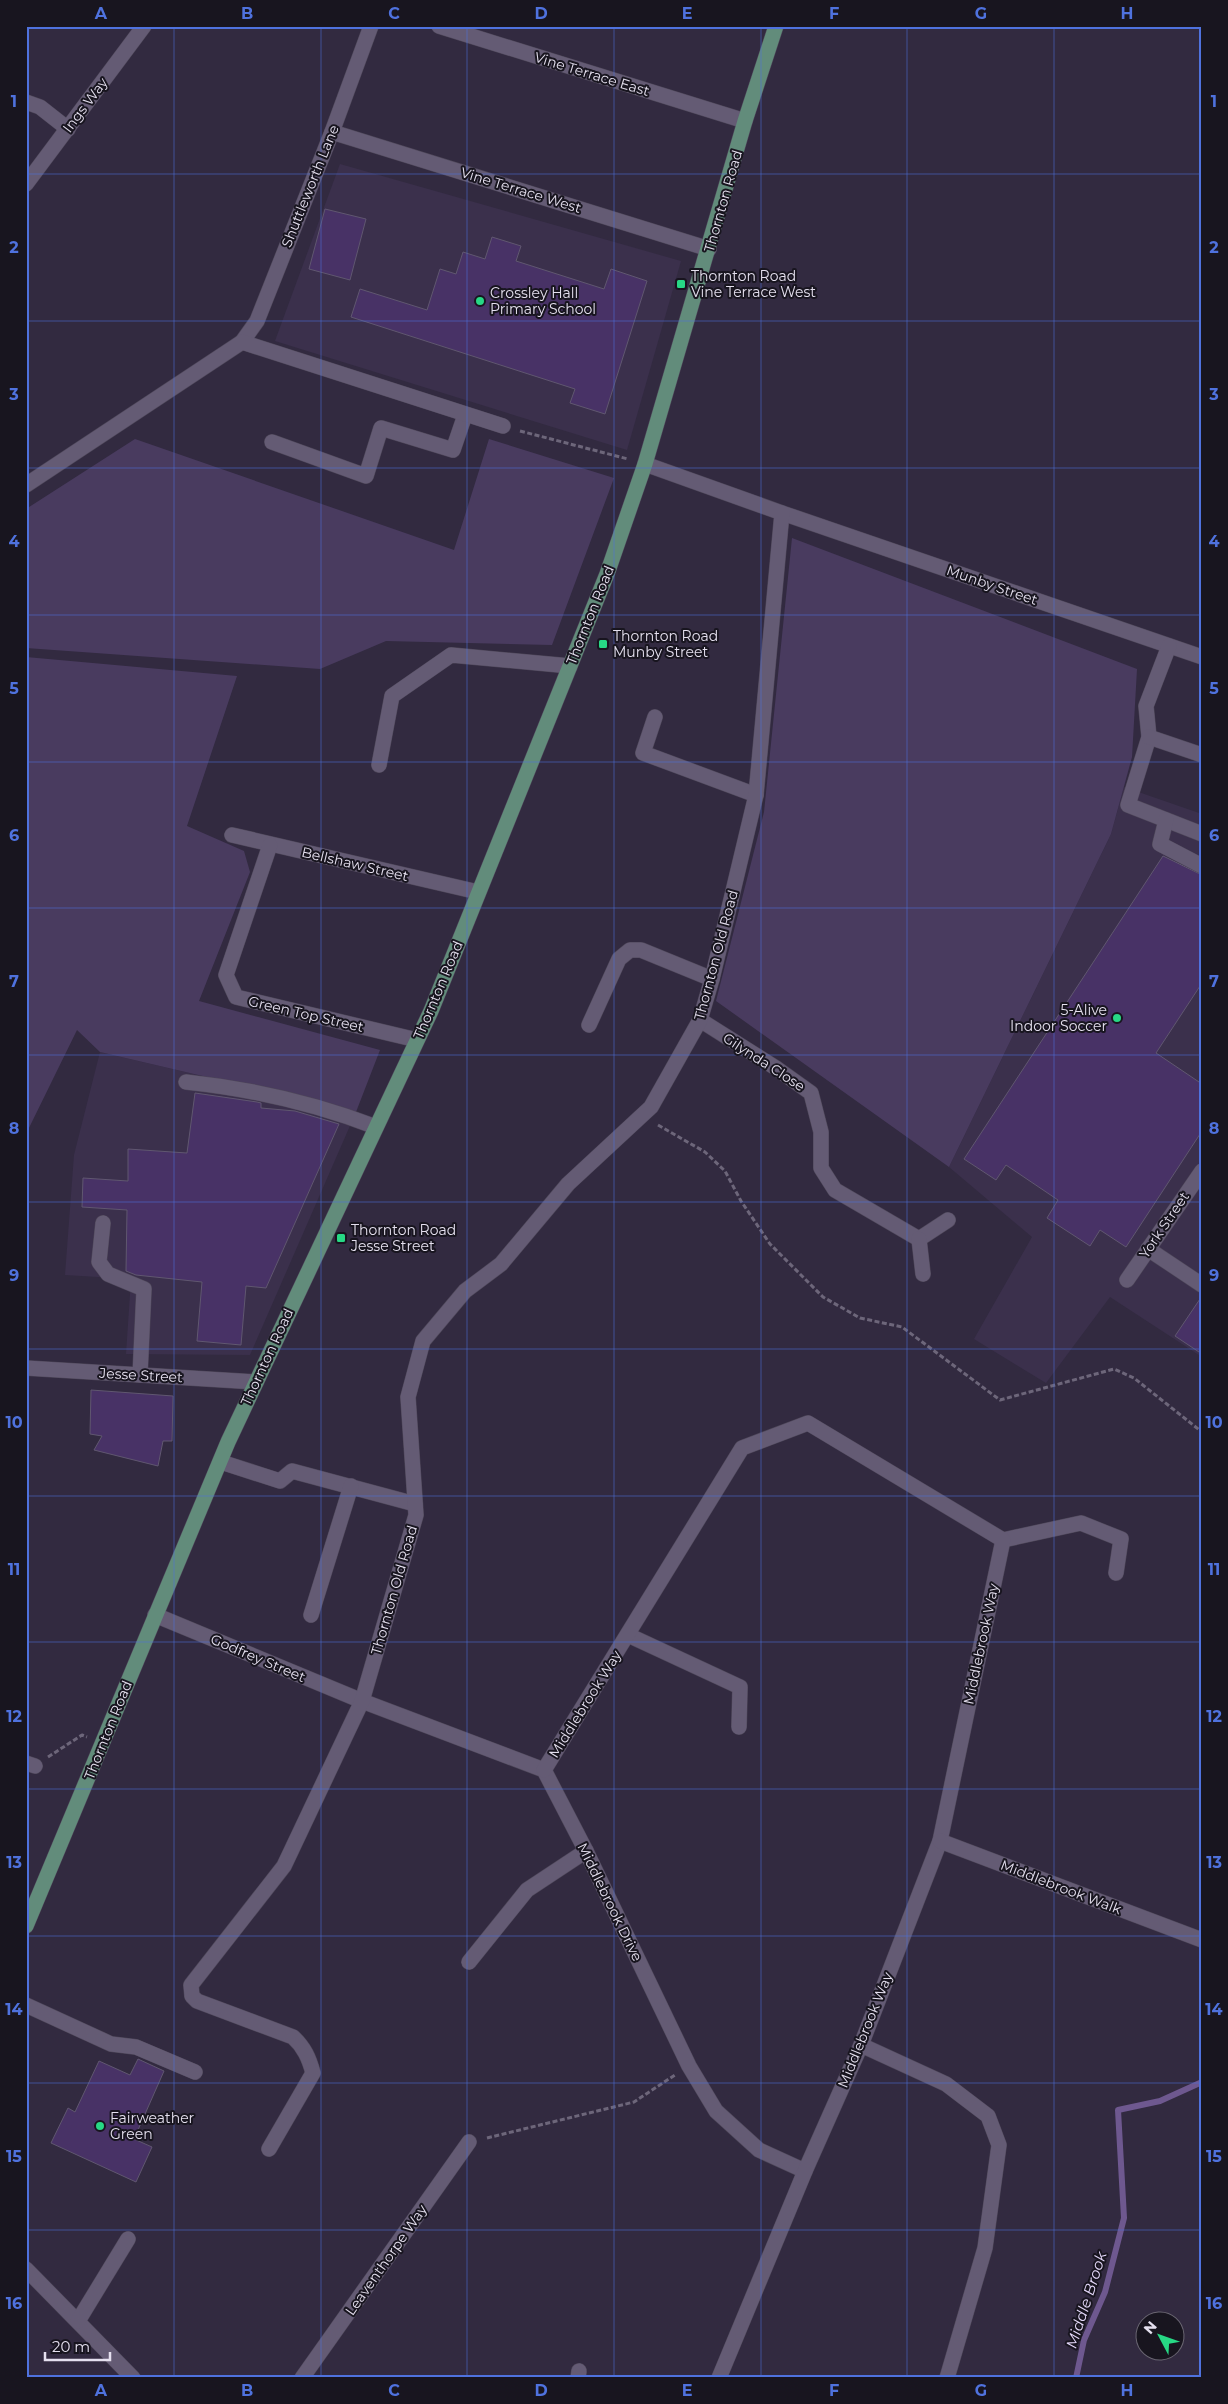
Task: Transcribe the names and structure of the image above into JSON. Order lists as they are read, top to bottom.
{
  "streets": {
    "main road": ["Thornton Road"],
    "street": [
      "Vine Terrace East",
      "Ings Way",
      "Shuttleworth Lane",
      "Vine Terrace West",
      "Munby Street",
      "Bellshaw Street",
      "Thornton Old Road",
      "Green Top Street",
      "Gilynda Close",
      "York Street",
      "Jesse Street",
      "Middlebrook Way",
      "Godfrey Street",
      "Middlebrook Walk",
      "Middlebrook Drive",
      "Leaventhorpe Way"
    ]
  },
  "crossings": [
    ["Vine Terrace East", "Thornton Road"],
    ["Shuttleworth Lane", "Vine Terrace West"],
    ["Vine Terrace West", "Thornton Road"],
    ["Thornton Road", "Bellshaw Street"],
    ["Thornton Road", "Green Top Street"],
    ["Thornton Road", "Jesse Street"],
    ["Thornton Road", "Godfrey Street"],
    ["Munby Street", "Thornton Old Road"],
    ["Bellshaw Street", "Green Top Street"],
    ["Thornton Old Road", "Gilynda Close"],
    ["Thornton Old Road", "Godfrey Street"],
    ["Middlebrook Way", "Middlebrook Walk"],
    ["Middlebrook Way", "Middlebrook Drive"]
  ],
  "water": ["Middle Brook"],
  "places": {
    "transit": ["Thornton Road Vine Terrace West", "Thornton Road Munby Street", "Thornton Road Jesse Street"],
    "other": ["Crossley Hall Primary School", "5-Alive Indoor Soccer", "Fairweather Green"]
  },
  "scale_bar": "20 m",
  "north": "top left",
  "grid": {
    "columns": [
      "A",
      "B",
      "C",
      "D",
      "E",
      "F",
      "G",
      "H"
    ],
    "rows": [
      "1",
      "2",
      "3",
      "4",
      "5",
      "6",
      "7",
      "8",
      "9",
      "10",
      "11",
      "12",
      "13",
      "14",
      "15",
      "16"
    ]
  }
}
